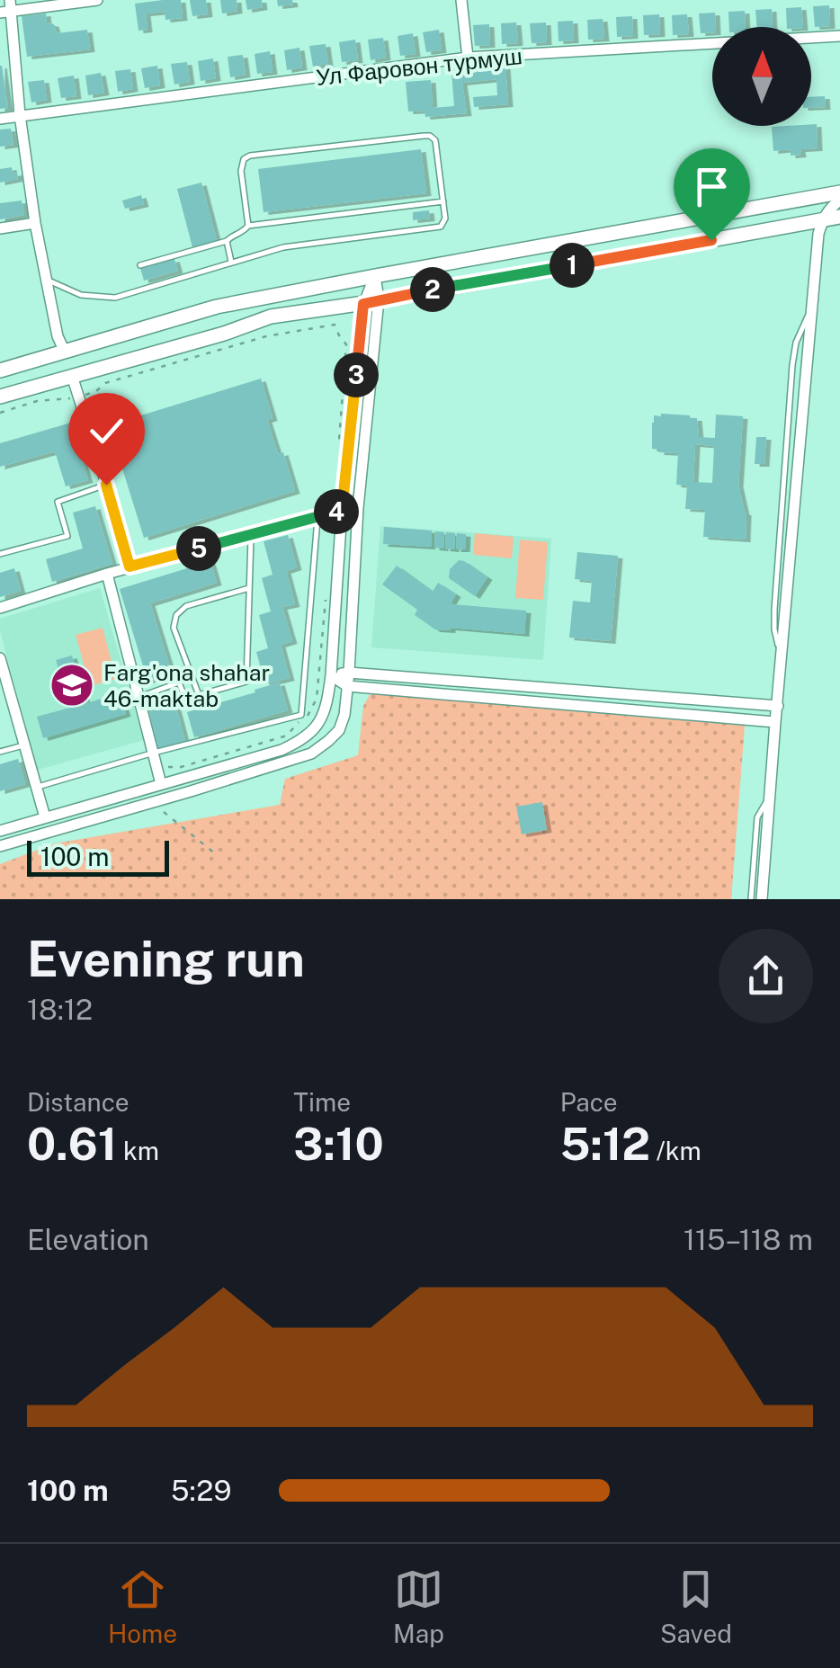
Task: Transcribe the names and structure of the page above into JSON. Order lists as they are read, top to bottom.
{
  "streets": {
    "street": ["Ул Фаровон турмуш"]
  },
  "places": {
    "school or university": ["Farg'ona shahar 46-maktab"]
  },
  "scale_bar": "100 m",
  "north": "top",
  "page": {
    "pins": [
      "1",
      "2",
      "3",
      "4",
      "5"
    ],
    "scale": "100 m",
    "heading": ["Evening run", "18:12"],
    "stats": [
      ["Distance", "0.61 km"],
      ["Time", "3:10"],
      ["Pace", "5:12 /km"]
    ],
    "chart": ["Elevation", "115–118 m"],
    "list": [
      {
        "name": "100 m",
        "note": "5:29"
      }
    ],
    "tabs": ["Home", "Map", "Saved"]
  }
}
